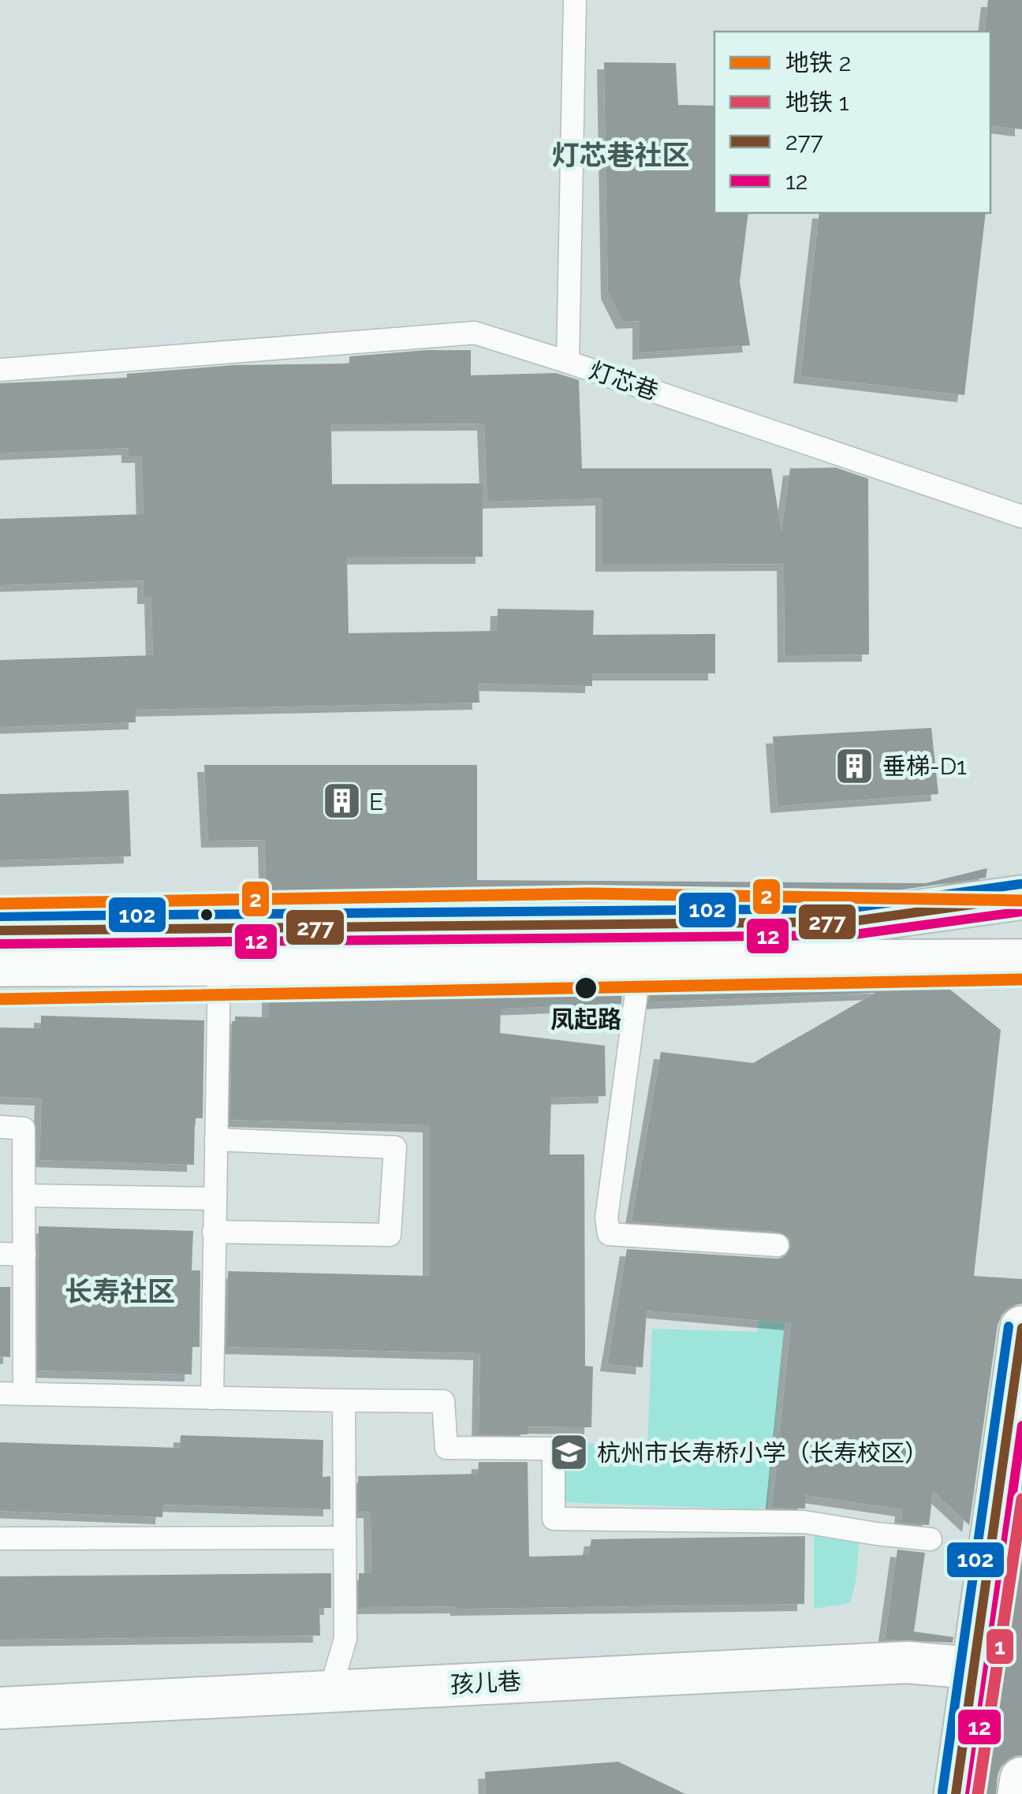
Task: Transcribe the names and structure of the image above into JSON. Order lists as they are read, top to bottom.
{
  "streets": {
    "street": ["孩儿巷"],
    "lane": ["灯芯巷"]
  },
  "districts": ["灯芯巷社区", "长寿社区"],
  "places": {
    "building": ["垂梯-D1", "E"],
    "other": ["凤起路"],
    "school or university": ["杭州市长寿桥小学（长寿校区）"]
  },
  "lines": [
    "transit line 102",
    "metro line 2",
    "transit line 277",
    "transit line 12",
    "metro line 1"
  ],
  "legend": [
    "地铁 2",
    "地铁 1",
    "277",
    "12"
  ]
}
